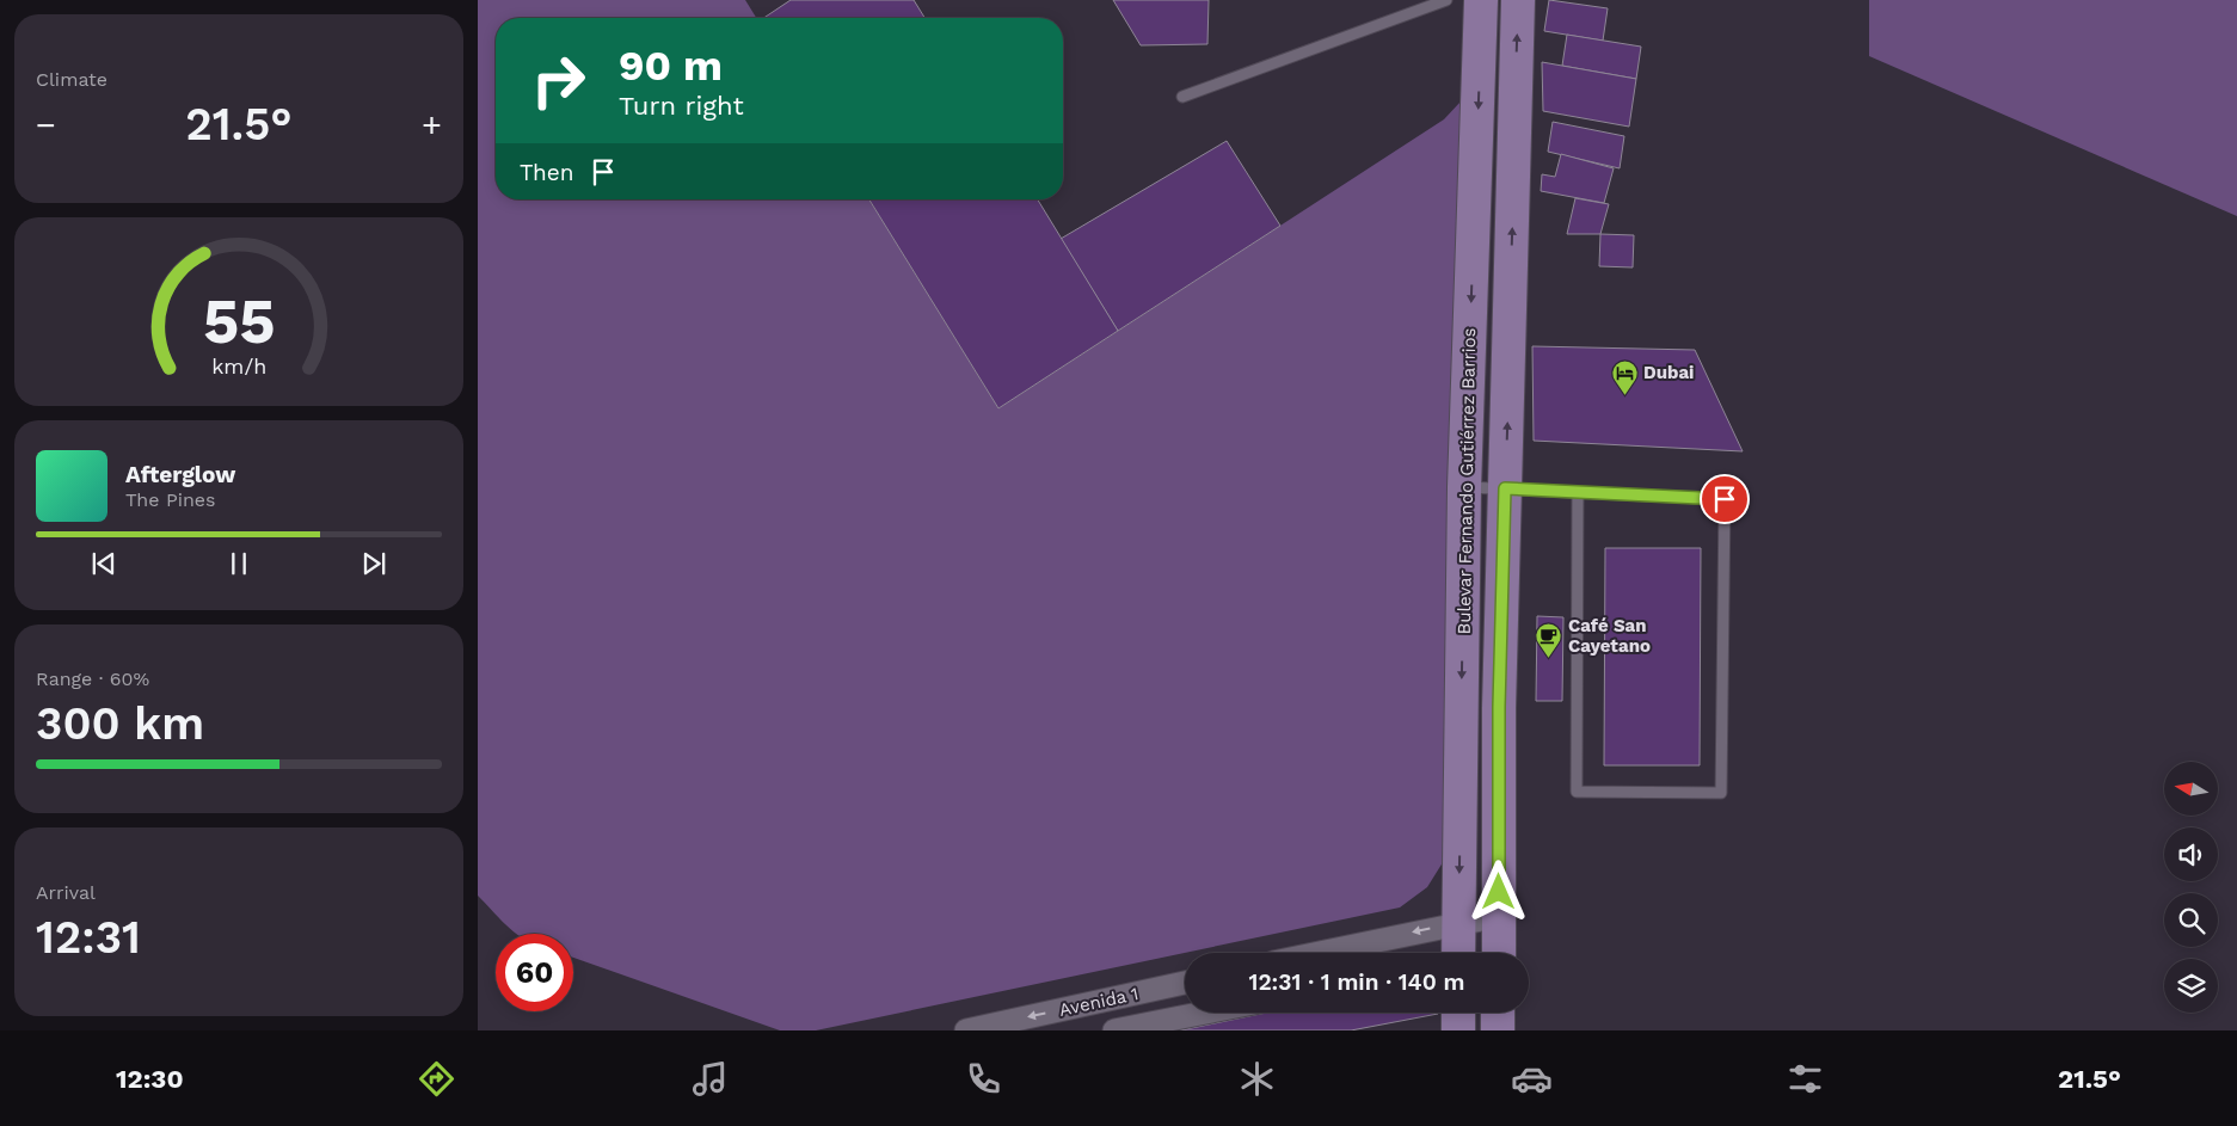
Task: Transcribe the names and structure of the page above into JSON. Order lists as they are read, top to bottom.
{
  "streets": {
    "main road": ["Bulevar Fernando Gutiérrez Barrios"],
    "street": ["Avenida 1"]
  },
  "places": {
    "hotel": ["Dubai"],
    "cafe": ["Café San Cayetano"]
  },
  "north": "left",
  "page": {
    "tile": [
      "Climate",
      ["Range · 60%", "300 km"],
      ["Arrival", "12:31"]
    ],
    "turn": ["90 m", "Turn right"],
    "heat": ["−", "21.5°", "+"],
    "then": "Then",
    "song": ["Afterglow", "The Pines"],
    "limit": "60",
    "trip": "12:31 · 1 min · 140 m",
    "tabs": ["12:30", "21.5°"],
    "gauge": ["55", "km/h"]
  }
}
